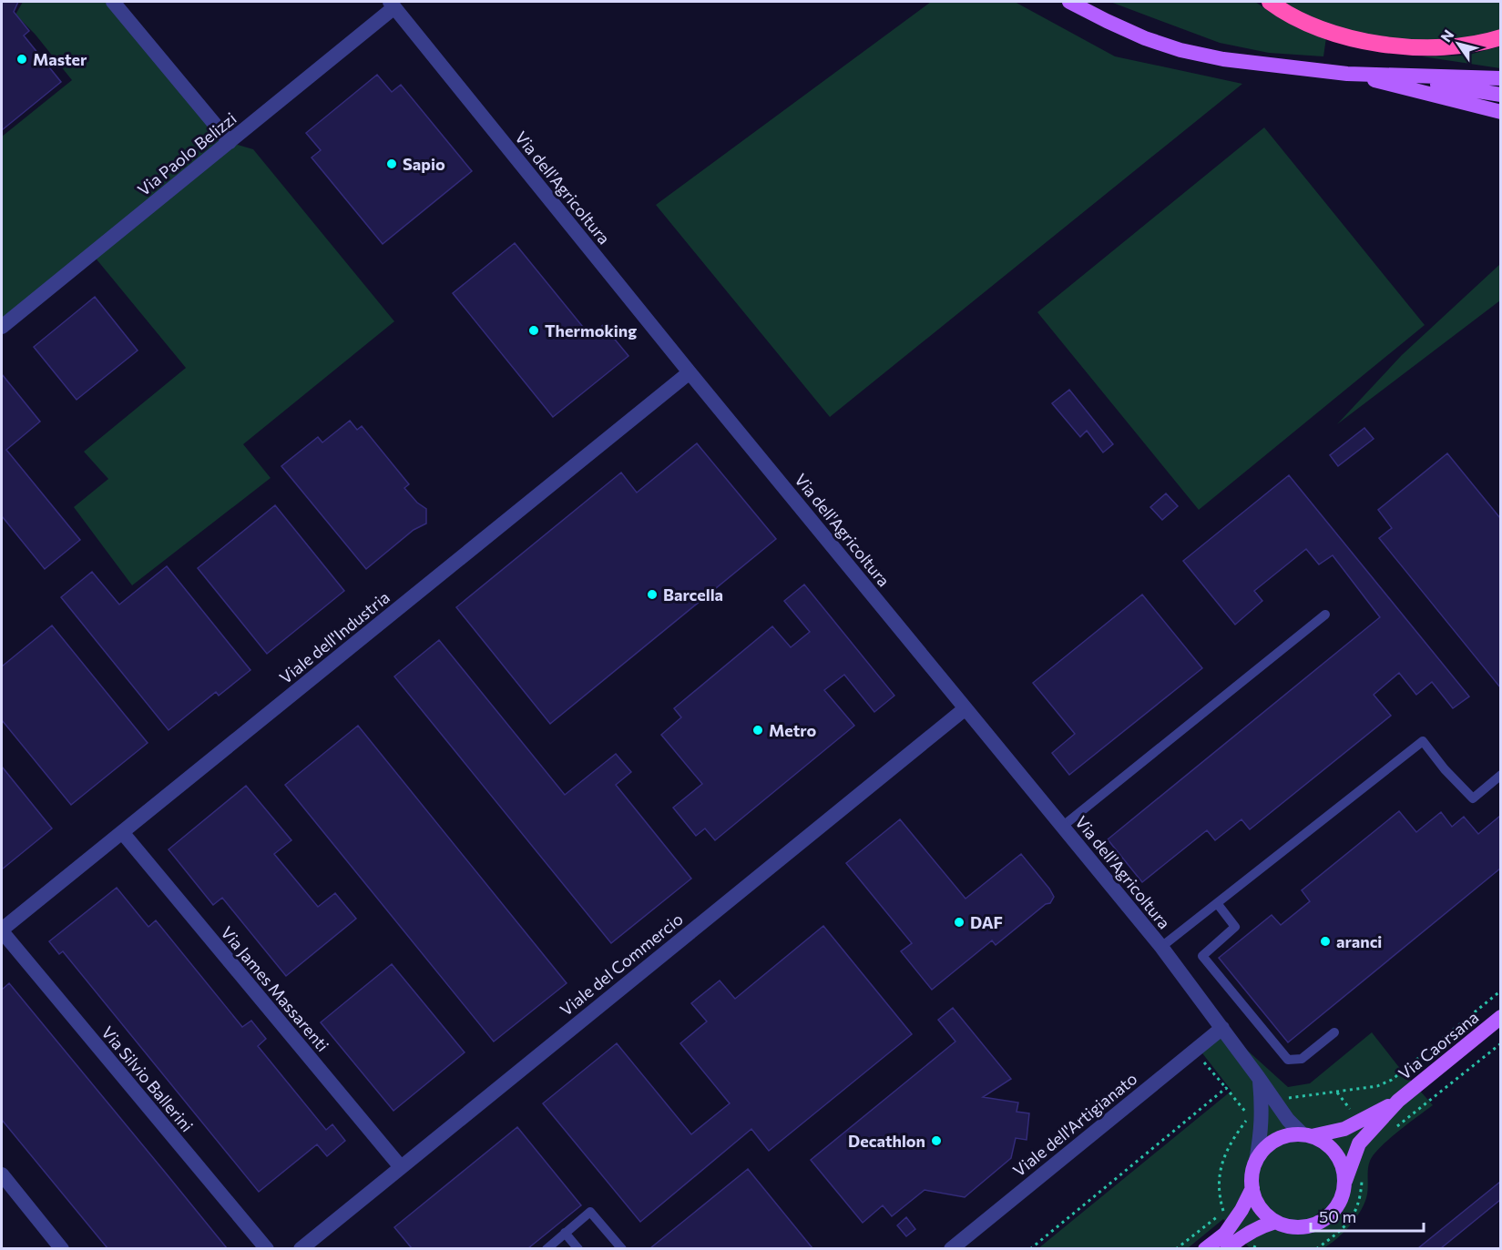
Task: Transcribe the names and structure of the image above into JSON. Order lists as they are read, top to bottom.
{
  "streets": {
    "main road": ["Via Caorsana"],
    "street": [
      "Via Paolo Belizzi",
      "Via dell'Agricoltura",
      "Viale dell'Industria",
      "Viale del Commercio",
      "Via James Massarenti",
      "Via Silvio Ballerini",
      "Viale dell'Artigianato"
    ]
  },
  "crossings": [
    ["Via Paolo Belizzi", "Via dell'Agricoltura"],
    ["Via dell'Agricoltura", "Viale dell'Industria"],
    ["Via dell'Agricoltura", "Viale del Commercio"],
    ["Via dell'Agricoltura", "Viale dell'Artigianato"],
    ["Viale dell'Industria", "Via James Massarenti"],
    ["Viale dell'Industria", "Via Silvio Ballerini"],
    ["Viale del Commercio", "Via James Massarenti"]
  ],
  "places": [
    "Master",
    "Sapio",
    "Thermoking",
    "Barcella",
    "Metro",
    "DAF",
    "aranci",
    "Decathlon"
  ],
  "scale_bar": "50 m",
  "north": "top left"
}
